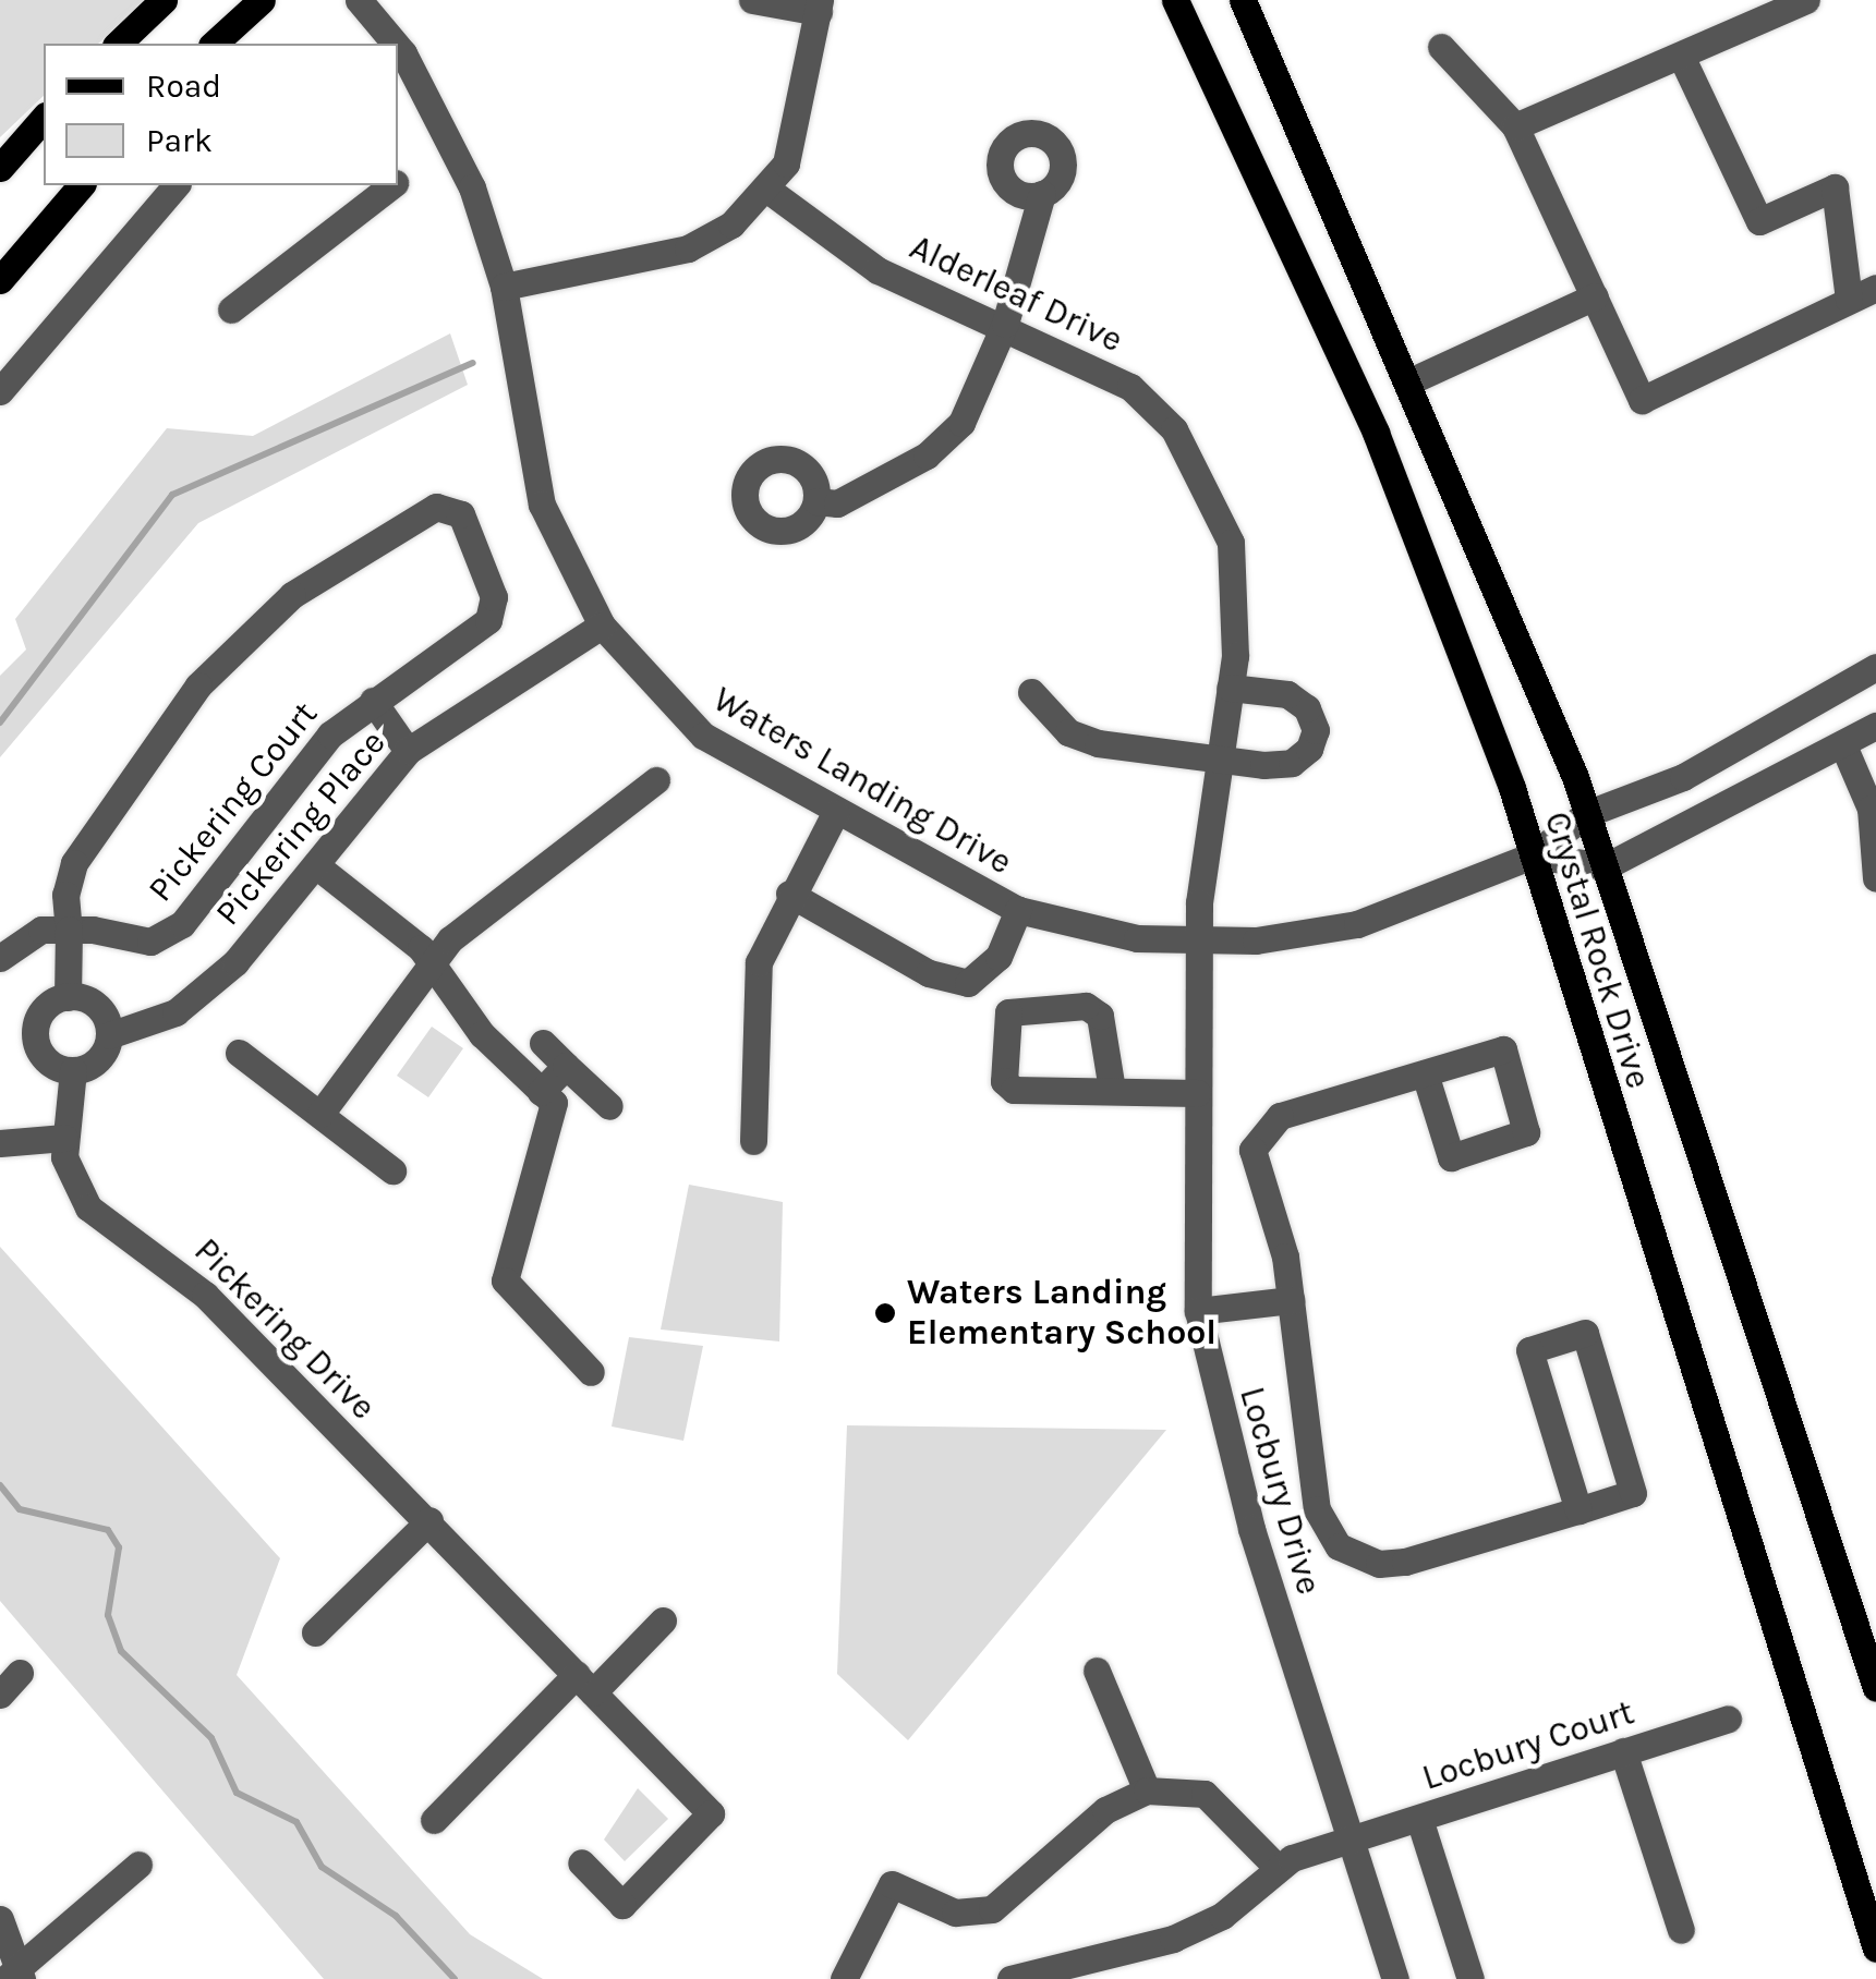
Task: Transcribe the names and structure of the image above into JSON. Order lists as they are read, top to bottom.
{
  "streets": {
    "main road": ["Crystal Rock Drive"],
    "street": [
      "Alderleaf Drive",
      "Waters Landing Drive",
      "Pickering Court",
      "Pickering Place",
      "Pickering Drive",
      "Locbury Drive",
      "Locbury Court"
    ]
  },
  "crossings": [
    ["Alderleaf Drive", "Waters Landing Drive"],
    ["Alderleaf Drive", "Locbury Drive"],
    ["Waters Landing Drive", "Pickering Place"],
    ["Waters Landing Drive", "Crystal Rock Drive"],
    ["Waters Landing Drive", "Locbury Drive"],
    ["Pickering Court", "Pickering Place"],
    ["Pickering Court", "Pickering Drive"],
    ["Pickering Place", "Pickering Drive"],
    ["Locbury Drive", "Locbury Court"]
  ],
  "places": ["Waters Landing Elementary School"],
  "legend": ["Road", "Park"]
}
